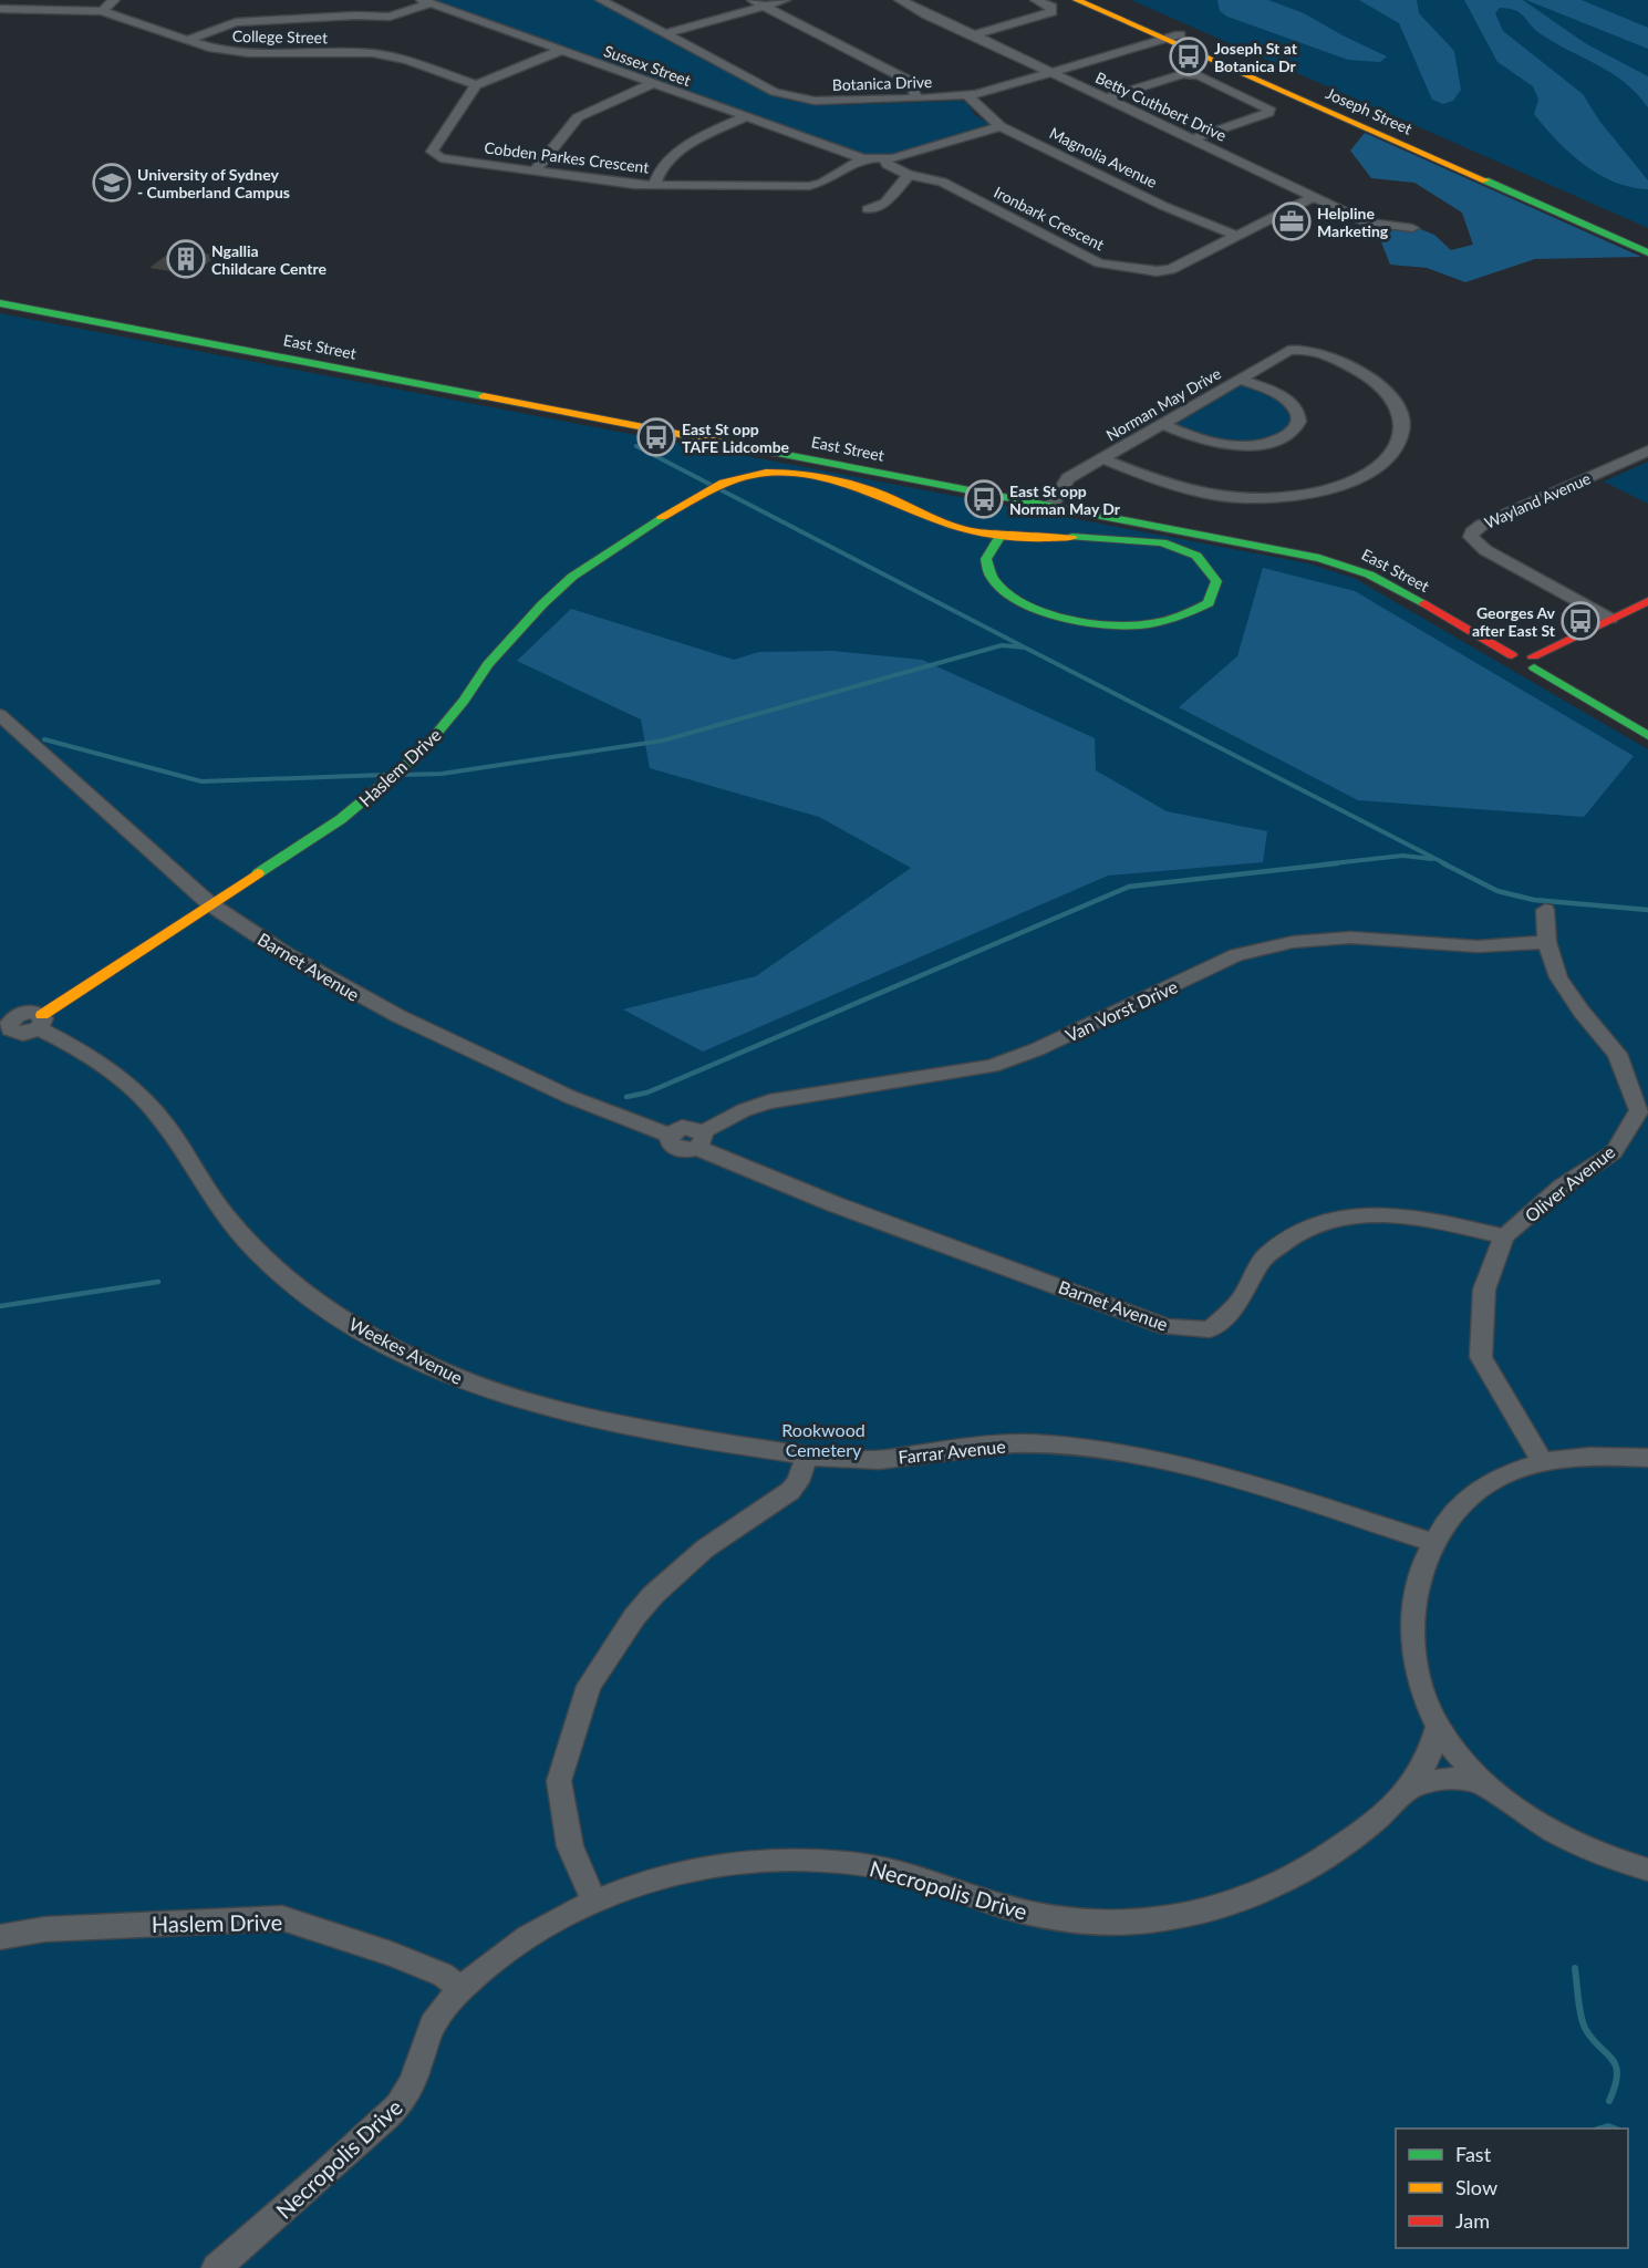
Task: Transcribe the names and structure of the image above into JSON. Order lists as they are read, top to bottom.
{
  "streets": {
    "main road": ["Joseph Street", "East Street", "Haslem Drive"],
    "street": [
      "College Street",
      "Sussex Street",
      "Botanica Drive",
      "Betty Cuthbert Drive",
      "Cobden Parkes Crescent",
      "Magnolia Avenue",
      "Ironbark Crescent",
      "Norman May Drive",
      "Wayland Avenue",
      "Barnet Avenue",
      "Van Vorst Drive",
      "Oliver Avenue",
      "Weekes Avenue",
      "Farrar Avenue",
      "Necropolis Drive"
    ]
  },
  "crossings": [
    ["College Street", "Cobden Parkes Crescent"],
    ["Sussex Street", "Cobden Parkes Crescent"],
    ["Botanica Drive", "Betty Cuthbert Drive"],
    ["Botanica Drive", "Joseph Street"],
    ["Botanica Drive", "Magnolia Avenue"],
    ["Betty Cuthbert Drive", "Ironbark Crescent"],
    ["Magnolia Avenue", "Ironbark Crescent"],
    ["East Street", "Norman May Drive"],
    ["Haslem Drive", "Barnet Avenue"],
    ["Haslem Drive", "Weekes Avenue"],
    ["Haslem Drive", "Necropolis Drive"],
    ["Barnet Avenue", "Van Vorst Drive"],
    ["Barnet Avenue", "Oliver Avenue"],
    ["Van Vorst Drive", "Oliver Avenue"],
    ["Weekes Avenue", "Farrar Avenue"]
  ],
  "parks": ["Rookwood Cemetery"],
  "places": {
    "bus stop": [
      "Joseph St at Botanica Dr",
      "East St opp TAFE Lidcombe",
      "East St opp Norman May Dr",
      "Georges Av after East St"
    ],
    "school or university": ["University of Sydney - Cumberland Campus"],
    "office": ["Helpline Marketing"],
    "building": ["Ngallia Childcare Centre"]
  },
  "legend": ["Fast", "Slow", "Jam"]
}
